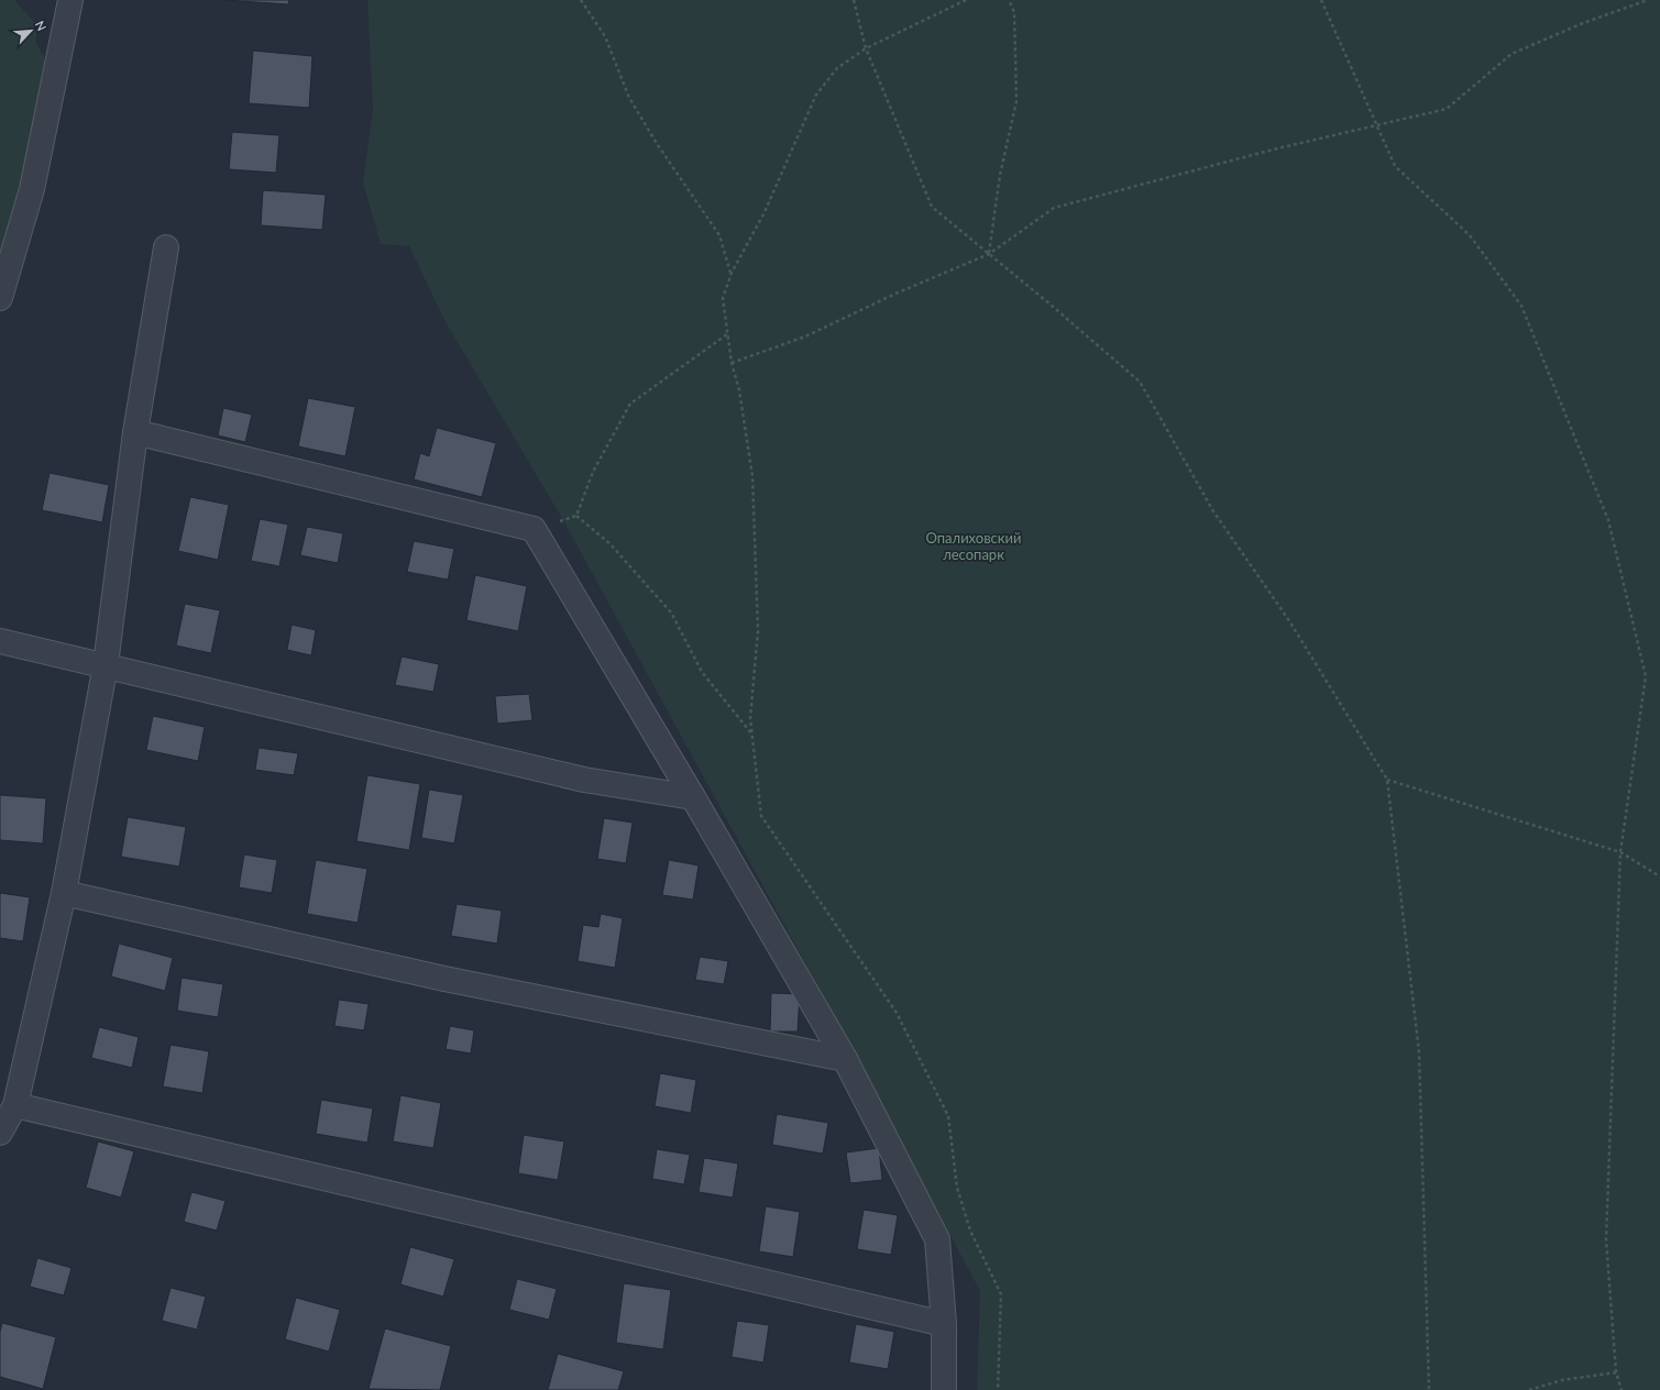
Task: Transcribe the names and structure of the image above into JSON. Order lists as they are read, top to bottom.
{
  "parks": ["Опалиховский лесопарк"],
  "north": "top right"
}
